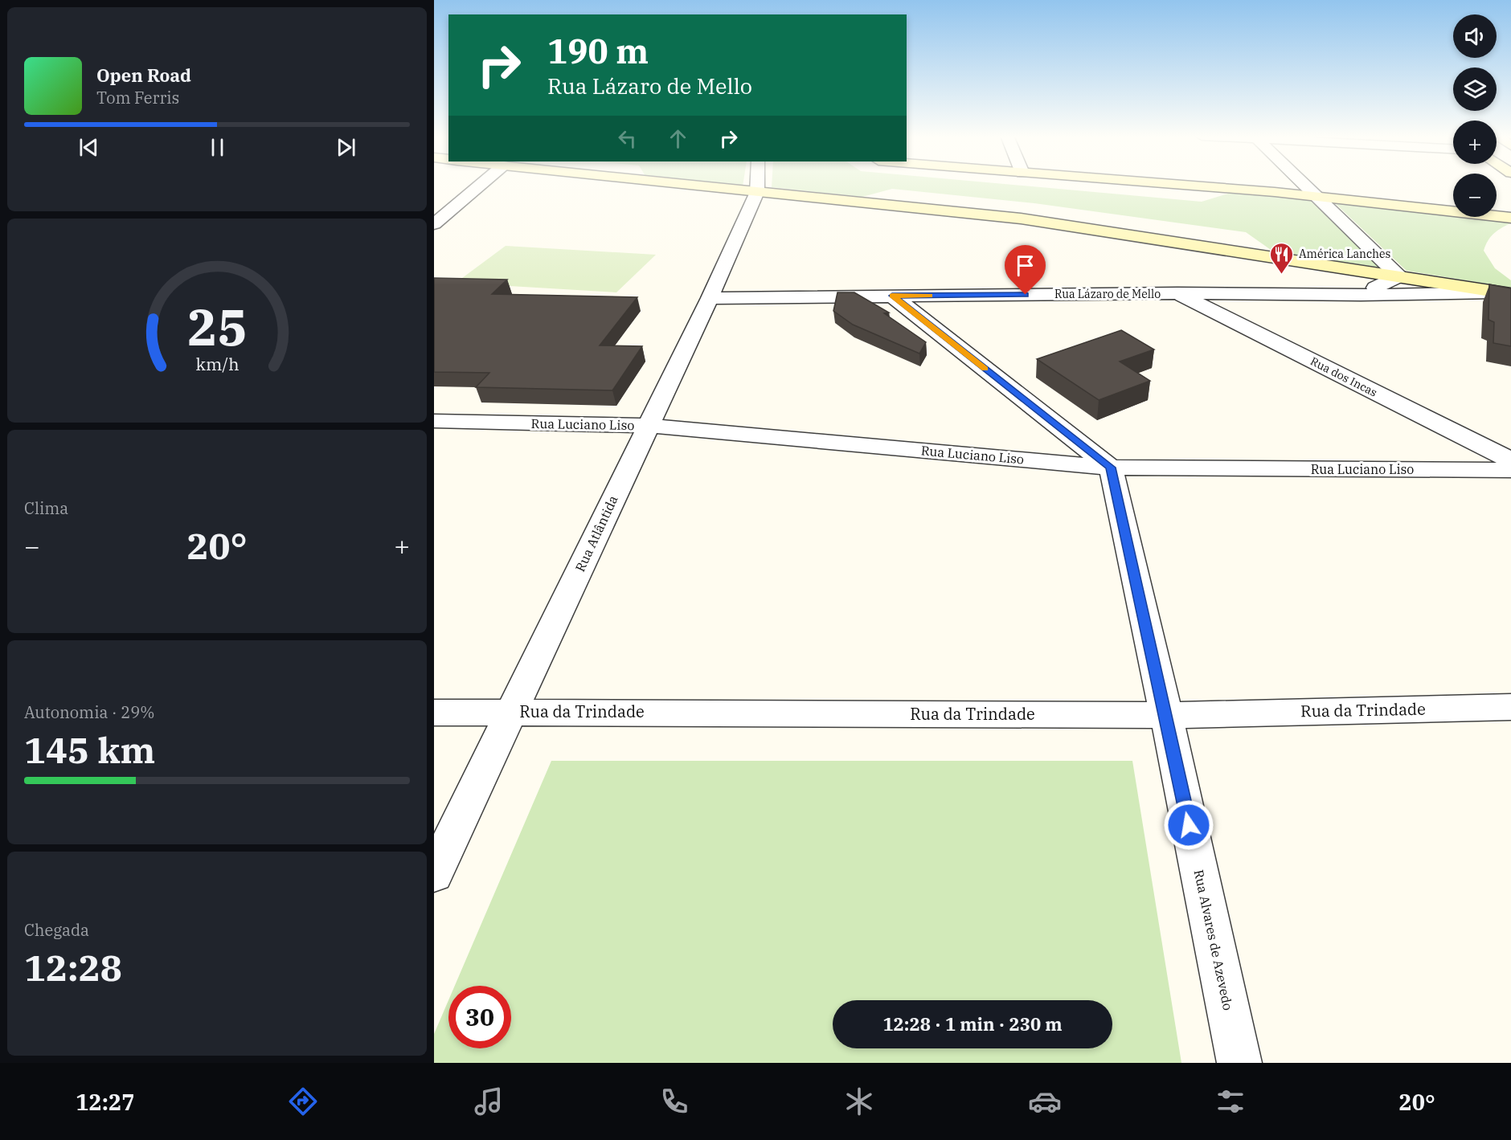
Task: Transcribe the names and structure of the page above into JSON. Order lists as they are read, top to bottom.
{
  "streets": {
    "street": [
      "Rua Lázaro de Mello",
      "Rua dos Incas",
      "Rua Luciano Liso",
      "Rua Atlântida",
      "Rua da Trindade",
      "Rua Alvares de Azevedo"
    ]
  },
  "crossings": [
    ["Rua Lázaro de Mello", "Rua dos Incas"],
    ["Rua Lázaro de Mello", "Rua Atlântida"],
    ["Rua Luciano Liso", "Rua Atlântida"],
    ["Rua Luciano Liso", "Rua Alvares de Azevedo"],
    ["Rua Atlântida", "Rua da Trindade"],
    ["Rua da Trindade", "Rua Alvares de Azevedo"]
  ],
  "places": {
    "restaurant": ["América Lanches"]
  },
  "page": {
    "map_buttons": ["+", "−"],
    "turn": ["190 m", "Rua Lázaro de Mello"],
    "song": ["Open Road", "Tom Ferris"],
    "tile": [
      "Clima",
      ["Autonomia · 29%", "145 km"],
      ["Chegada", "12:28"]
    ],
    "heat": ["−", "20°", "+"],
    "limit": "30",
    "trip": "12:28 · 1 min · 230 m",
    "tabs": ["12:27", "20°"],
    "gauge": ["25", "km/h"]
  }
}
